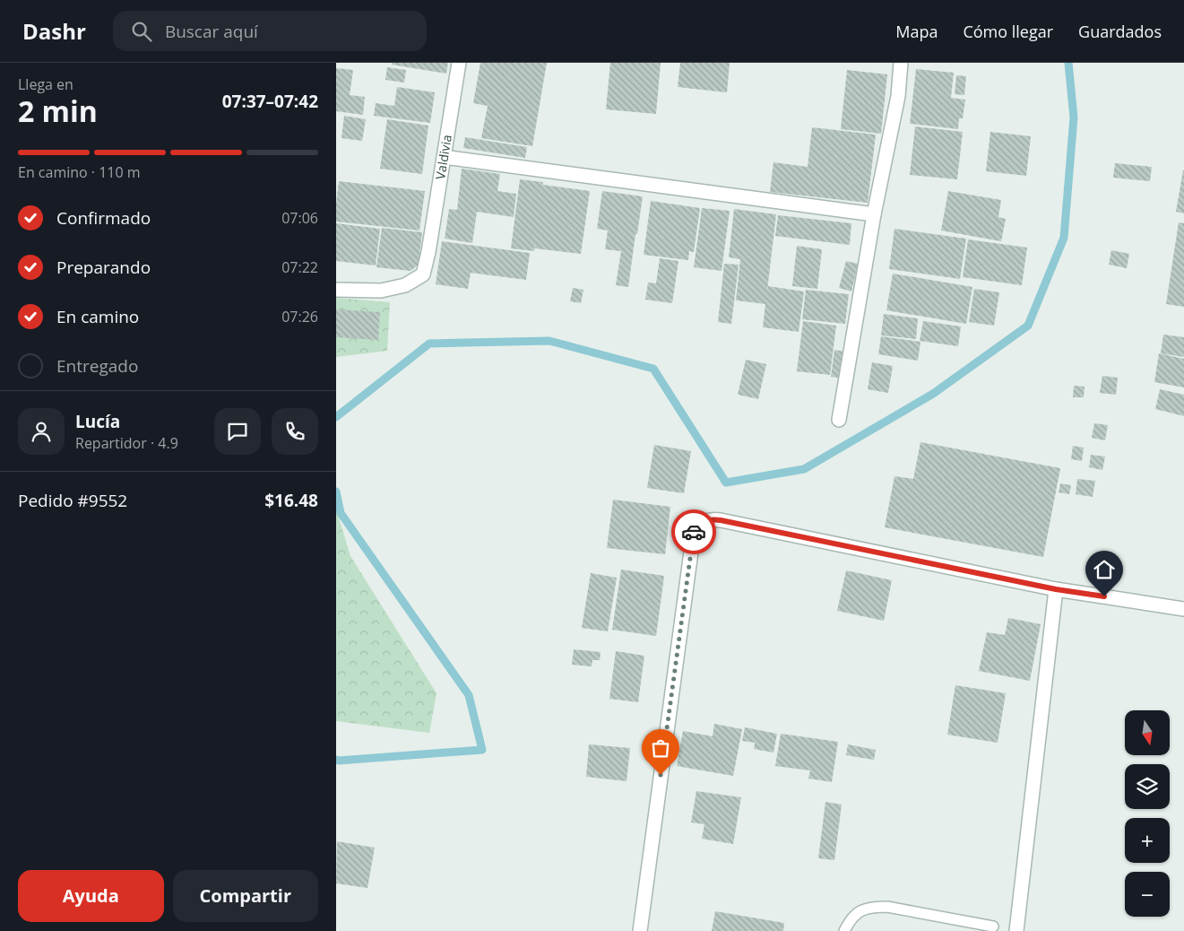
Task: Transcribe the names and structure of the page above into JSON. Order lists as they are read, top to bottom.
{
  "streets": {
    "street": ["Valdivia"]
  },
  "north": "bottom",
  "page": {
    "header": "Dashr",
    "search": "Buscar aquí",
    "nav": ["Mapa", "Cómo llegar", "Guardados"],
    "heading": ["2 min", "Llega en", "07:37–07:42"],
    "panel": [
      "Lucía",
      "Repartidor · 4.9",
      "Pedido #9552",
      "$16.48"
    ],
    "bar": "En camino · 110 m",
    "list": [
      ["Confirmado", "07:06"],
      ["Preparando", "07:22"],
      ["En camino", "07:26"],
      "Entregado"
    ],
    "map_buttons": ["+", "−"],
    "buttons": ["Ayuda", "Compartir"]
  }
}
